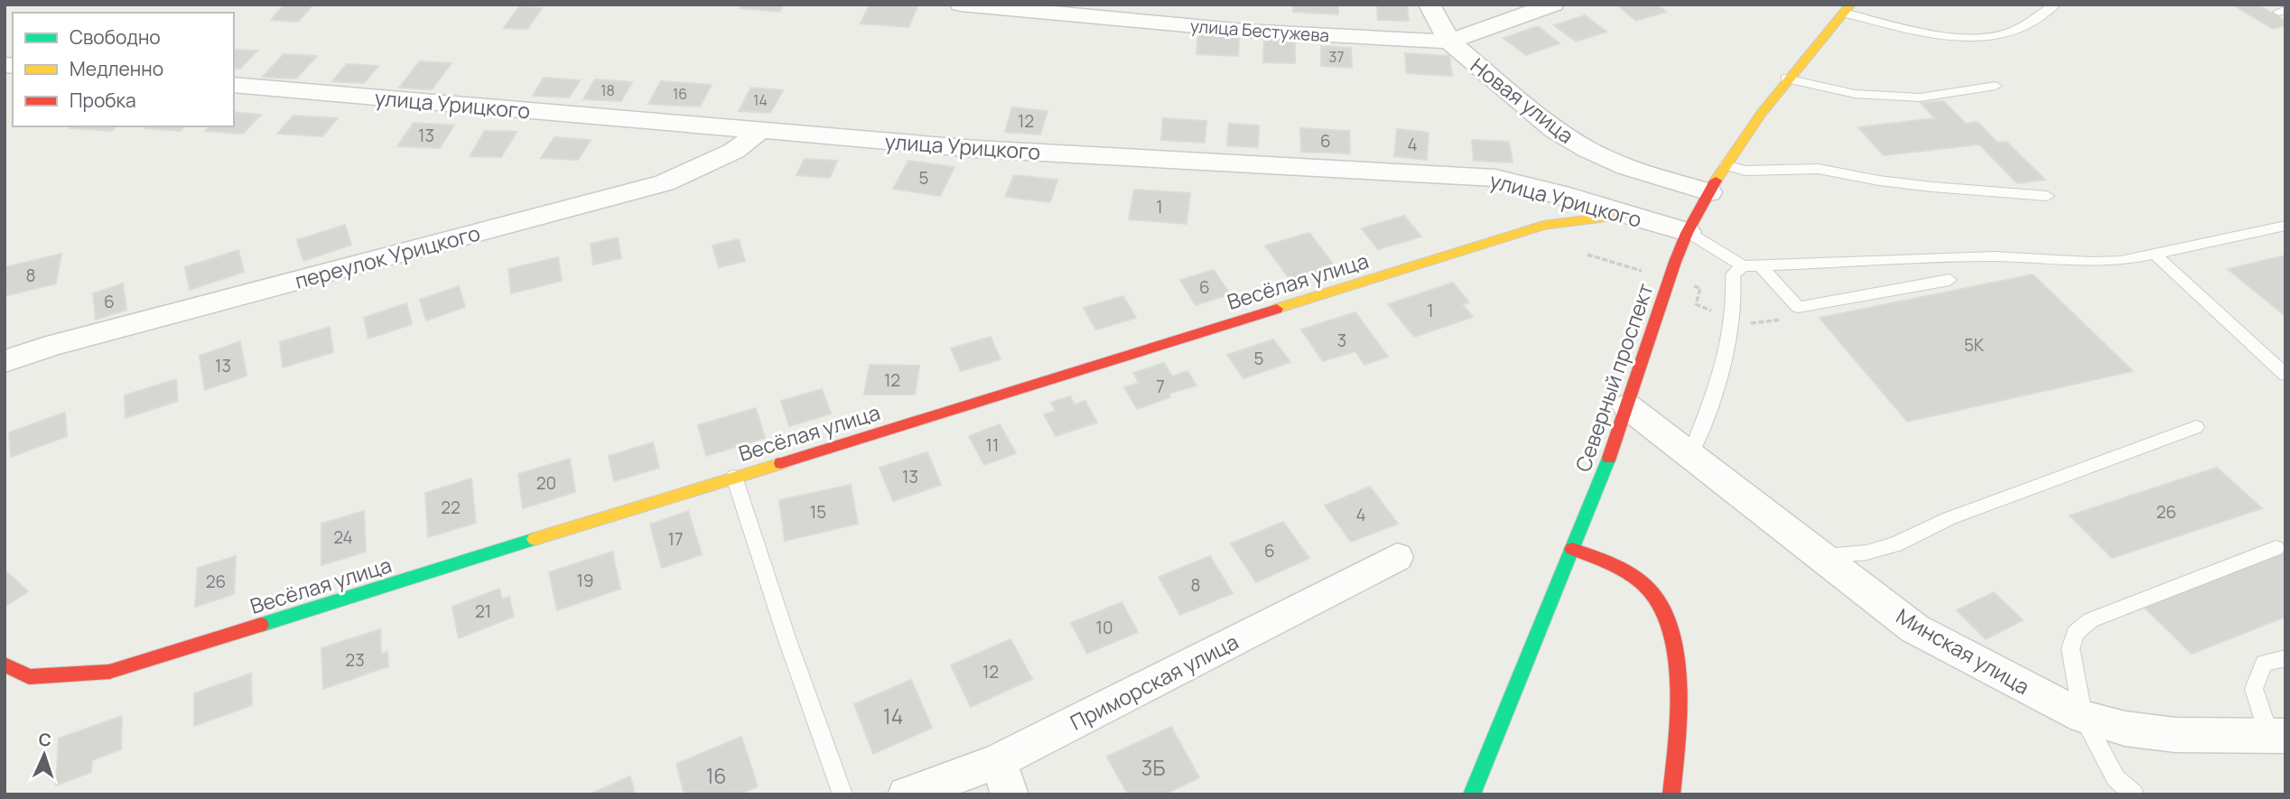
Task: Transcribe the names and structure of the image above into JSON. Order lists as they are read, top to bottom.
{
  "streets": {
    "street": [
      "улица Бестужева",
      "Новая улица",
      "улица Урицкого",
      "переулок Урицкого",
      "Весёлая улица",
      "Северный проспект",
      "Минская улица",
      "Приморская улица"
    ]
  },
  "crossings": [
    ["улица Бестужева", "Новая улица"],
    ["Новая улица", "Северный проспект"],
    ["улица Урицкого", "переулок Урицкого"],
    ["улица Урицкого", "Весёлая улица"],
    ["улица Урицкого", "Северный проспект"],
    ["Северный проспект", "Минская улица"]
  ],
  "house_numbers": [
    "37",
    "18",
    "16",
    "14",
    "12",
    "13",
    "6",
    "4",
    "5",
    "1",
    "8",
    "6",
    "6",
    "1",
    "3",
    "5К",
    "5",
    "13",
    "12",
    "7",
    "11",
    "13",
    "20",
    "22",
    "15",
    "26",
    "4",
    "24",
    "17",
    "6",
    "19",
    "26",
    "8",
    "21",
    "10",
    "23",
    "12",
    "14",
    "3Б",
    "16"
  ],
  "legend": ["Свободно", "Медленно", "Пробка"],
  "north": "top"
}
